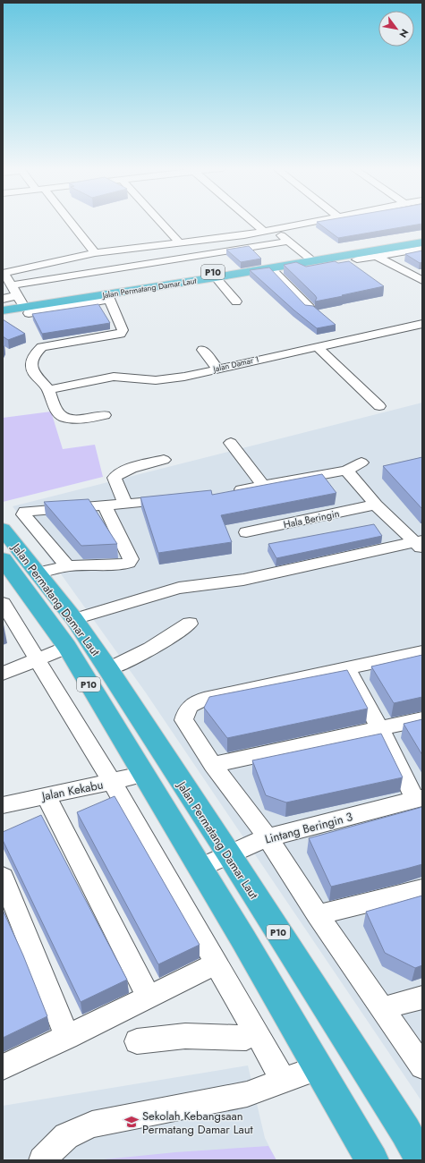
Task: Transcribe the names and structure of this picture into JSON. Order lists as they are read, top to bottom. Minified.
{"streets":{"highway":["P10","Jalan Permatang Damar Laut"],"street":["Jalan Damar 1","Hala Beringin","Jalan Kekabu","Lintang Beringin 3"]},"crossings":[["Jalan Permatang Damar Laut","Jalan Kekabu"],["Jalan Permatang Damar Laut","Lintang Beringin 3"]],"places":{"school or university":["Sekolah Kebangsaan Permatang Damar Laut"]},"north":"bottom right"}
